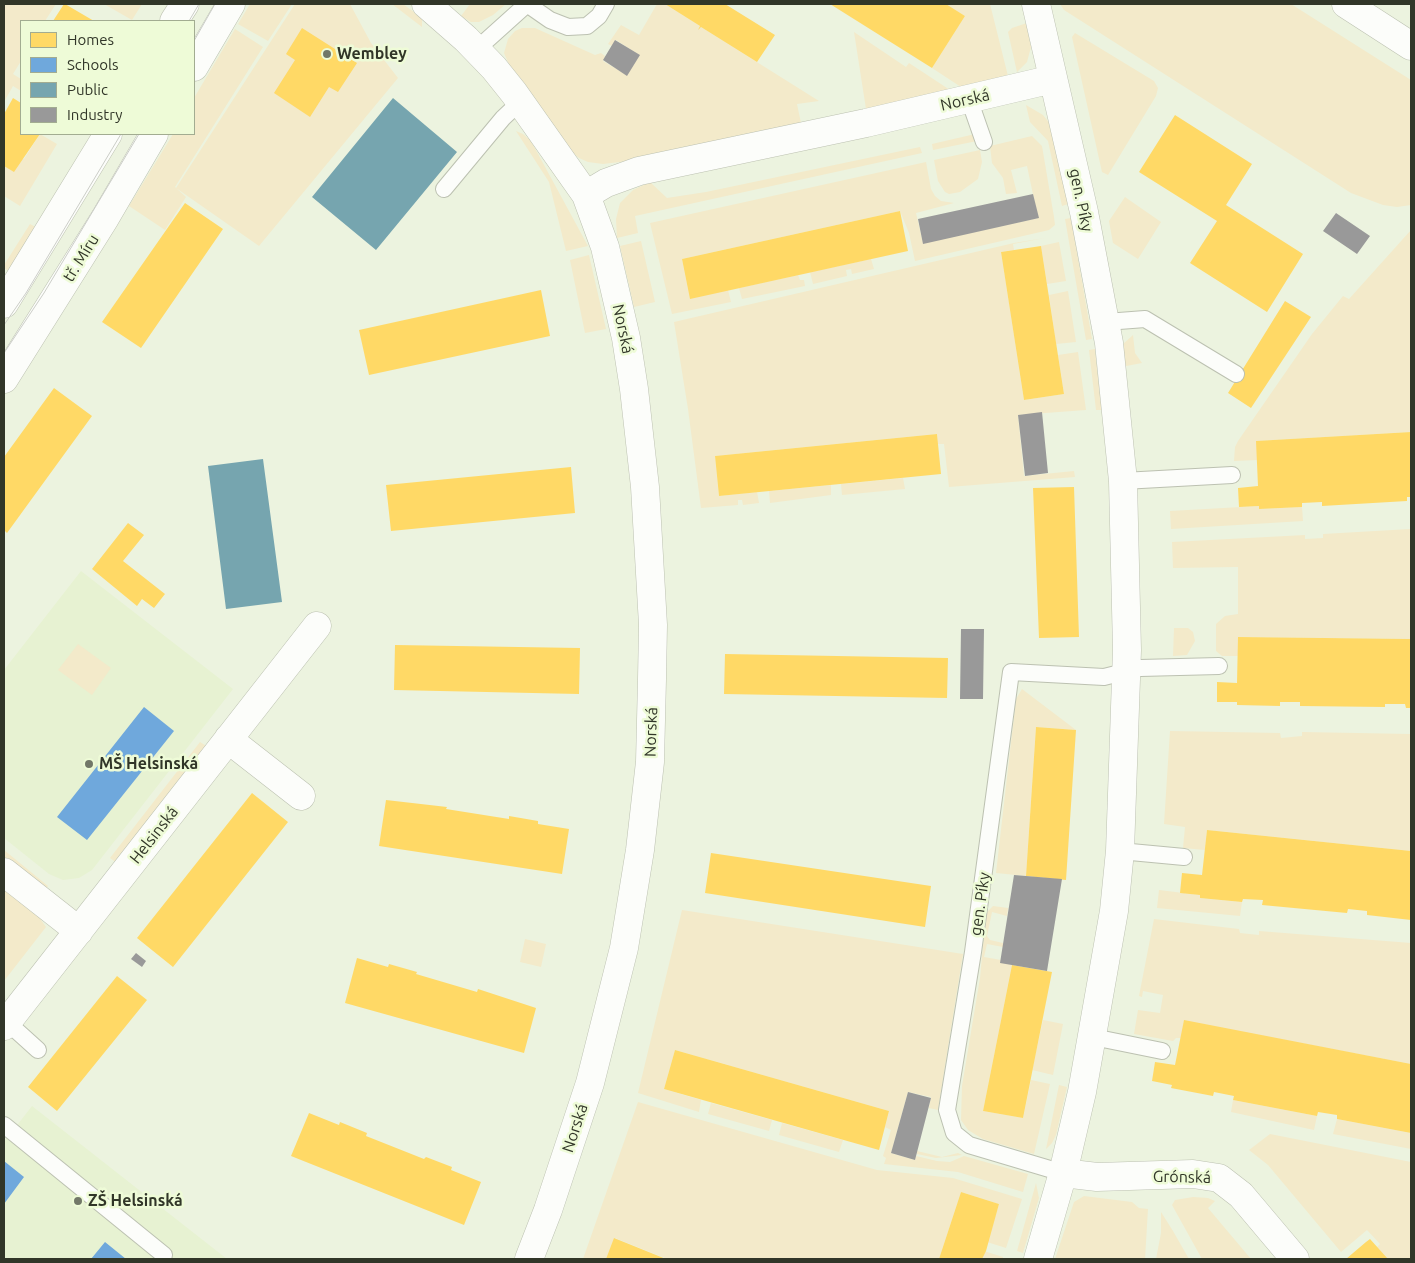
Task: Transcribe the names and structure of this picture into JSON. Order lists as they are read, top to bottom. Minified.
{"streets":{"street":["Norská","gen. Píky","tř. Míru","Helsinská","Grónská"]},"crossings":[["Norská","gen. Píky"],["gen. Píky","Grónská"]],"places":["Wembley","MŠ Helsinská","ZŠ Helsinská"],"legend":["Homes","Schools","Public","Industry"]}
